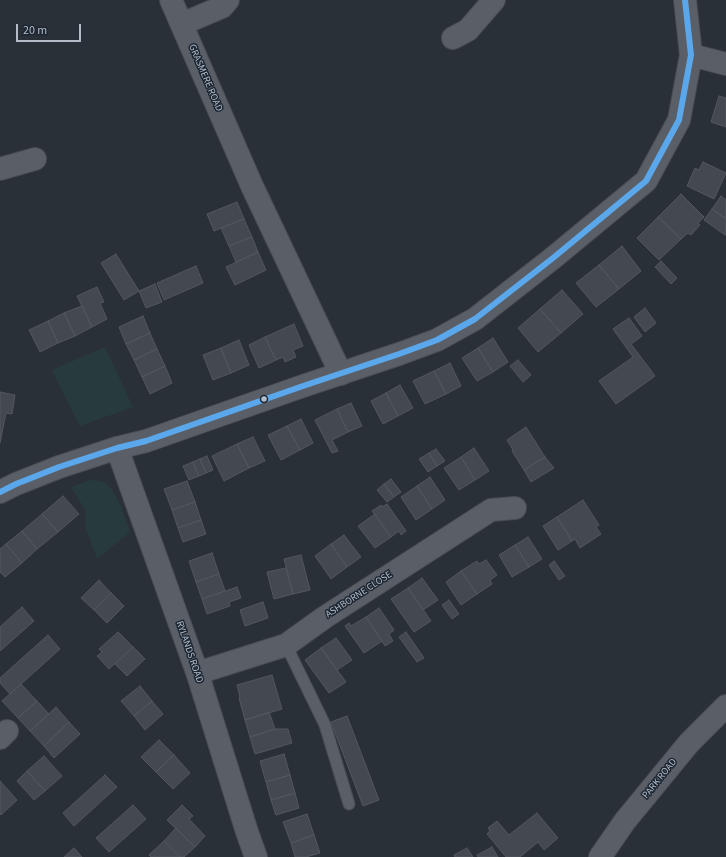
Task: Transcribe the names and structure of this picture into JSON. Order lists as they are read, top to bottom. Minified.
{"streets":{"street":["GRASMERE ROAD","ASHBORNE CLOSE","RYLANDS ROAD","PARK ROAD"]},"crossings":[["ASHBORNE CLOSE","RYLANDS ROAD"]],"scale_bar":"20 m"}
